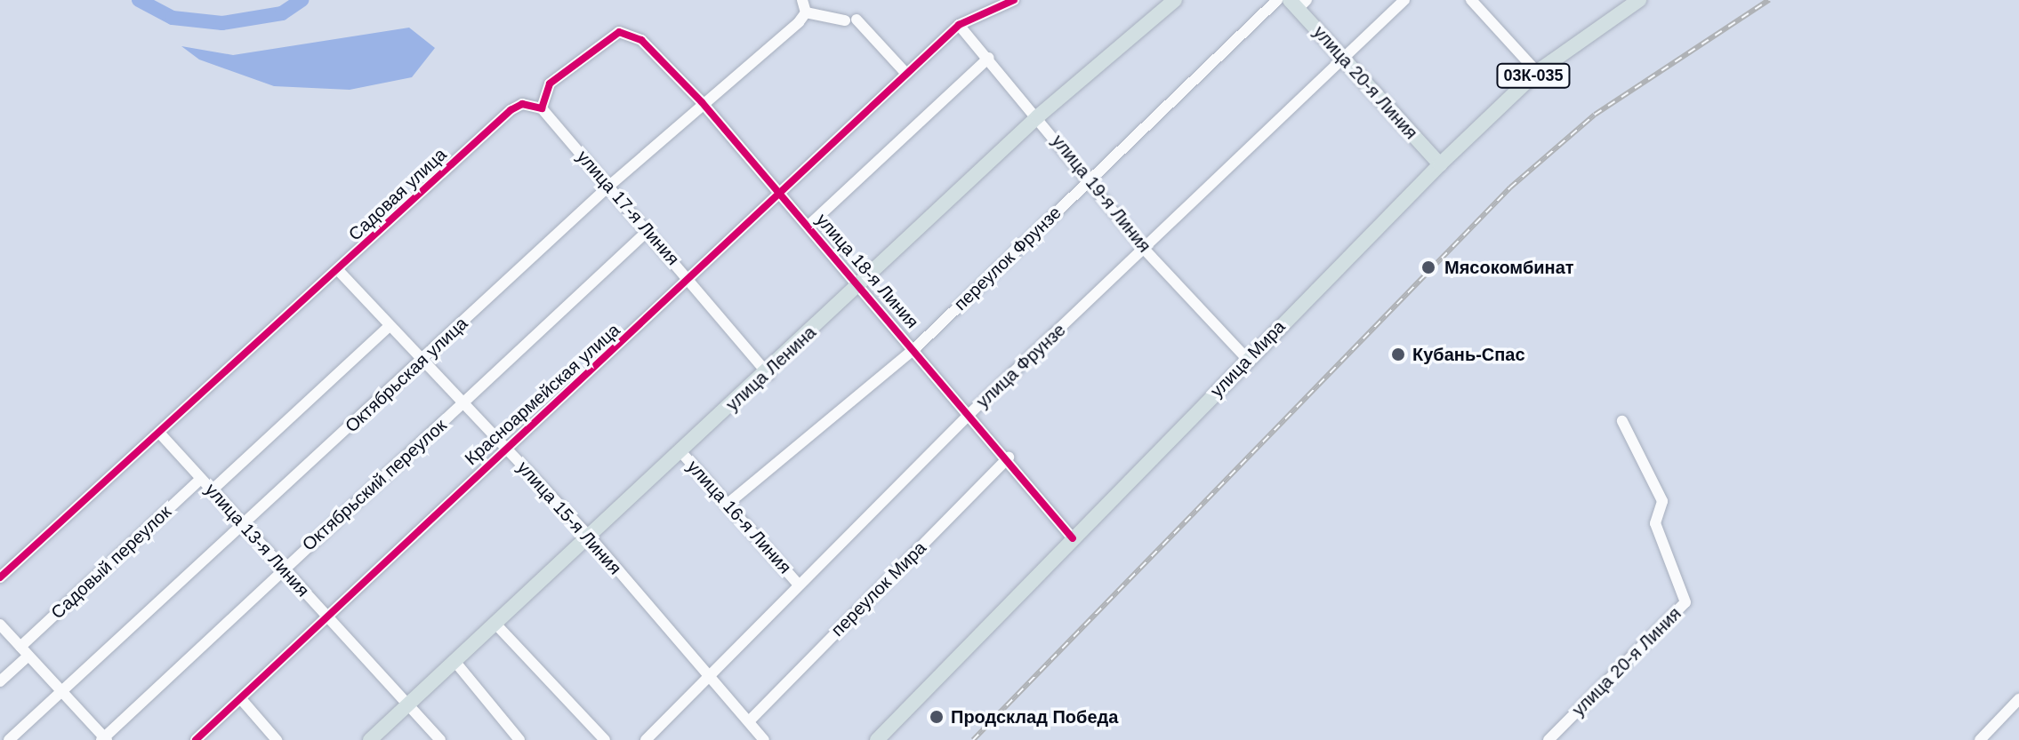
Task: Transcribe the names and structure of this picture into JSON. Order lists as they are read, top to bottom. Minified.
{"streets":{"main road":["03К-035","улица 20-я Линия","улица Мира","улица Ленина"],"street":["улица 19-я Линия","Садовая улица","улица 17-я Линия","переулок Фрунзе","улица 18-я Линия","улица Фрунзе","Октябрьская улица","Красноармейская улица","Октябрьский переулок","улица 16-я Линия","улица 15-я Линия","улица 13-я Линия","Садовый переулок","переулок Мира"]},"crossings":[["улица 20-я Линия","улица Мира"],["улица 20-я Линия","улица Фрунзе"],["улица 19-я Линия","переулок Фрунзе"],["улица 19-я Линия","улица 18-я Линия"],["улица 19-я Линия","улица Мира"],["улица 19-я Линия","улица Фрунзе"],["улица 19-я Линия","улица Ленина"],["улица 19-я Линия","Красноармейская улица"],["Садовая улица","улица 17-я Линия"],["Садовая улица","улица 18-я Линия"],["Садовая улица","улица 15-я Линия"],["Садовая улица","улица 13-я Линия"],["улица 17-я Линия","улица 18-я Линия"],["улица 17-я Линия","улица Ленина"],["улица 17-я Линия","Октябрьская улица"],["улица 17-я Линия","Красноармейская улица"],["улица 17-я Линия","Октябрьский переулок"],["переулок Фрунзе","улица 18-я Линия"],["переулок Фрунзе","улица 16-я Линия"],["улица 18-я Линия","улица Мира"],["улица 18-я Линия","улица Фрунзе"],["улица 18-я Линия","улица Ленина"],["улица 18-я Линия","Октябрьская улица"],["улица 18-я Линия","Красноармейская улица"],["улица 18-я Линия","переулок Мира"],["улица Фрунзе","улица 16-я Линия"],["улица Фрунзе","улица 15-я Линия"],["улица Ленина","улица 16-я Линия"],["улица Ленина","улица 15-я Линия"],["улица Ленина","улица 13-я Линия"],["Октябрьская улица","улица 15-я Линия"],["Октябрьская улица","улица 13-я Линия"],["Красноармейская улица","улица 15-я Линия"],["Красноармейская улица","улица 13-я Линия"],["Октябрьский переулок","улица 15-я Линия"],["Октябрьский переулок","улица 13-я Линия"],["улица 15-я Линия","переулок Мира"],["улица 13-я Линия","Садовый переулок"]],"places":["Мясокомбинат","Кубань-Спас","Продсклад Победа"]}
